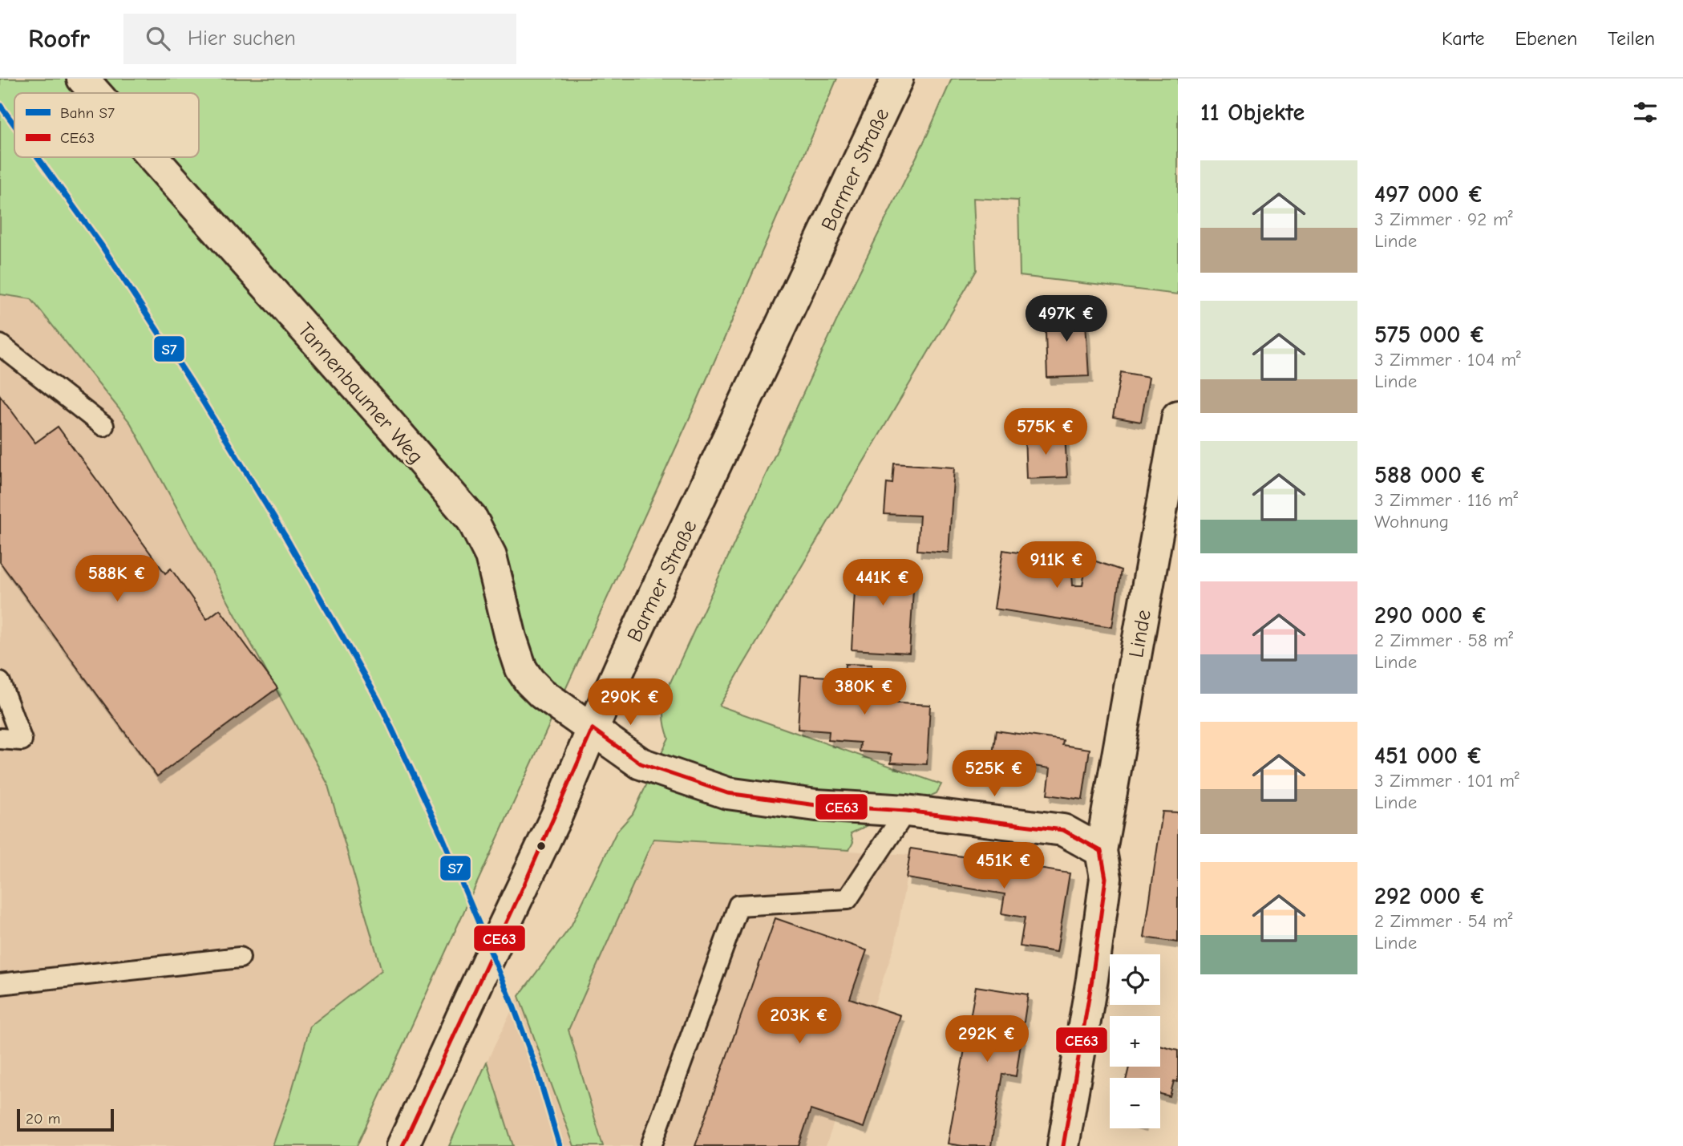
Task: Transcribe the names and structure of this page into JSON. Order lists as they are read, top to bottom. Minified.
{"streets":{"street":["Barmer Straße","Tannenbaumer Weg","Linde"]},"crossings":[["Barmer Straße","Tannenbaumer Weg"]],"lines":["rail line S7","transit line CE63"],"legend":["Bahn S7","CE63"],"scale_bar":"20 m","page":{"header":"Roofr","search":"Hier suchen","nav":["Karte","Ebenen","Teilen"],"heading":"11 Objekte","list":[{"name":"497 000 €","note":"3 Zimmer · 92 m² · Linde"},{"name":"575 000 €","note":"3 Zimmer · 104 m² · Linde"},{"name":"588 000 €","note":"3 Zimmer · 116 m² · Wohnung"},{"name":"290 000 €","note":"2 Zimmer · 58 m² · Linde"},{"name":"451 000 €","note":"3 Zimmer · 101 m² · Linde"},{"name":"292 000 €","note":"2 Zimmer · 54 m² · Linde"}],"price":["497K €","575K €","911K €","588K €","441K €","380K €","290K €","525K €","451K €","203K €","292K €"],"map_buttons":["+","−"],"scale":"20 m"}}
